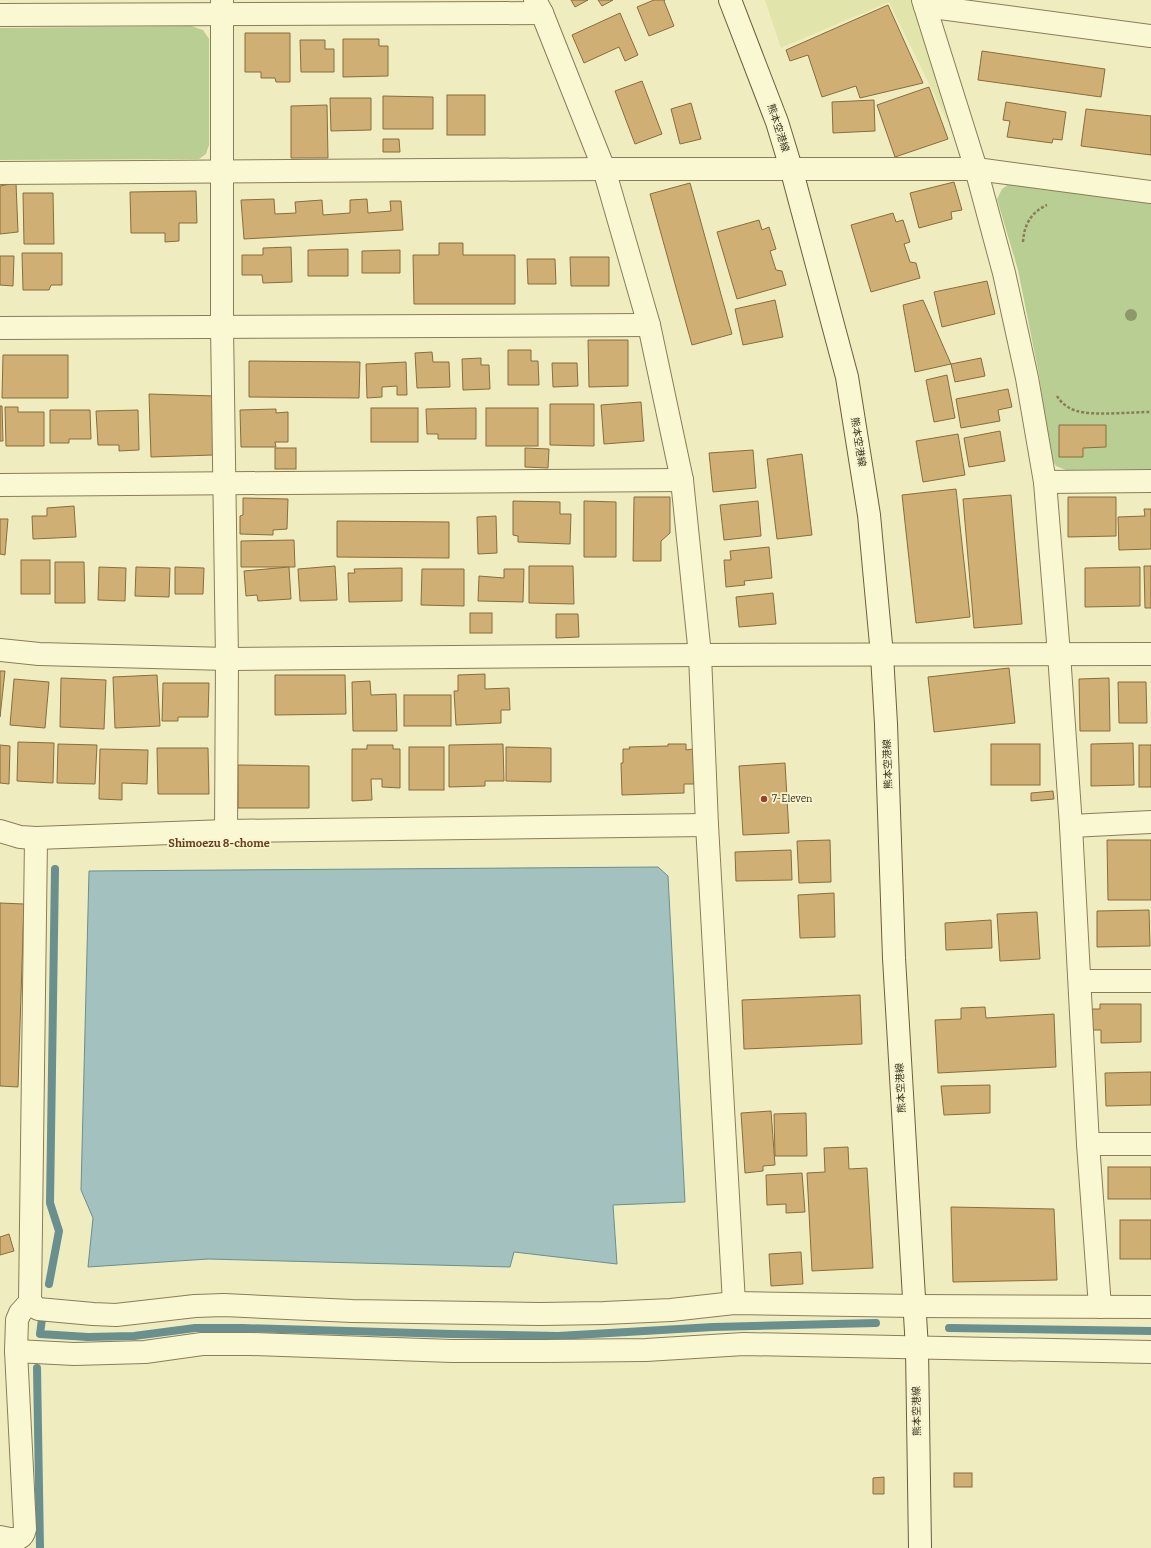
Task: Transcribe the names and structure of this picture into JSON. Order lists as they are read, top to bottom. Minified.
{"streets":{"street":["熊本空港線"]},"districts":["Shimoezu 8-chome"],"places":["7-Eleven"]}
